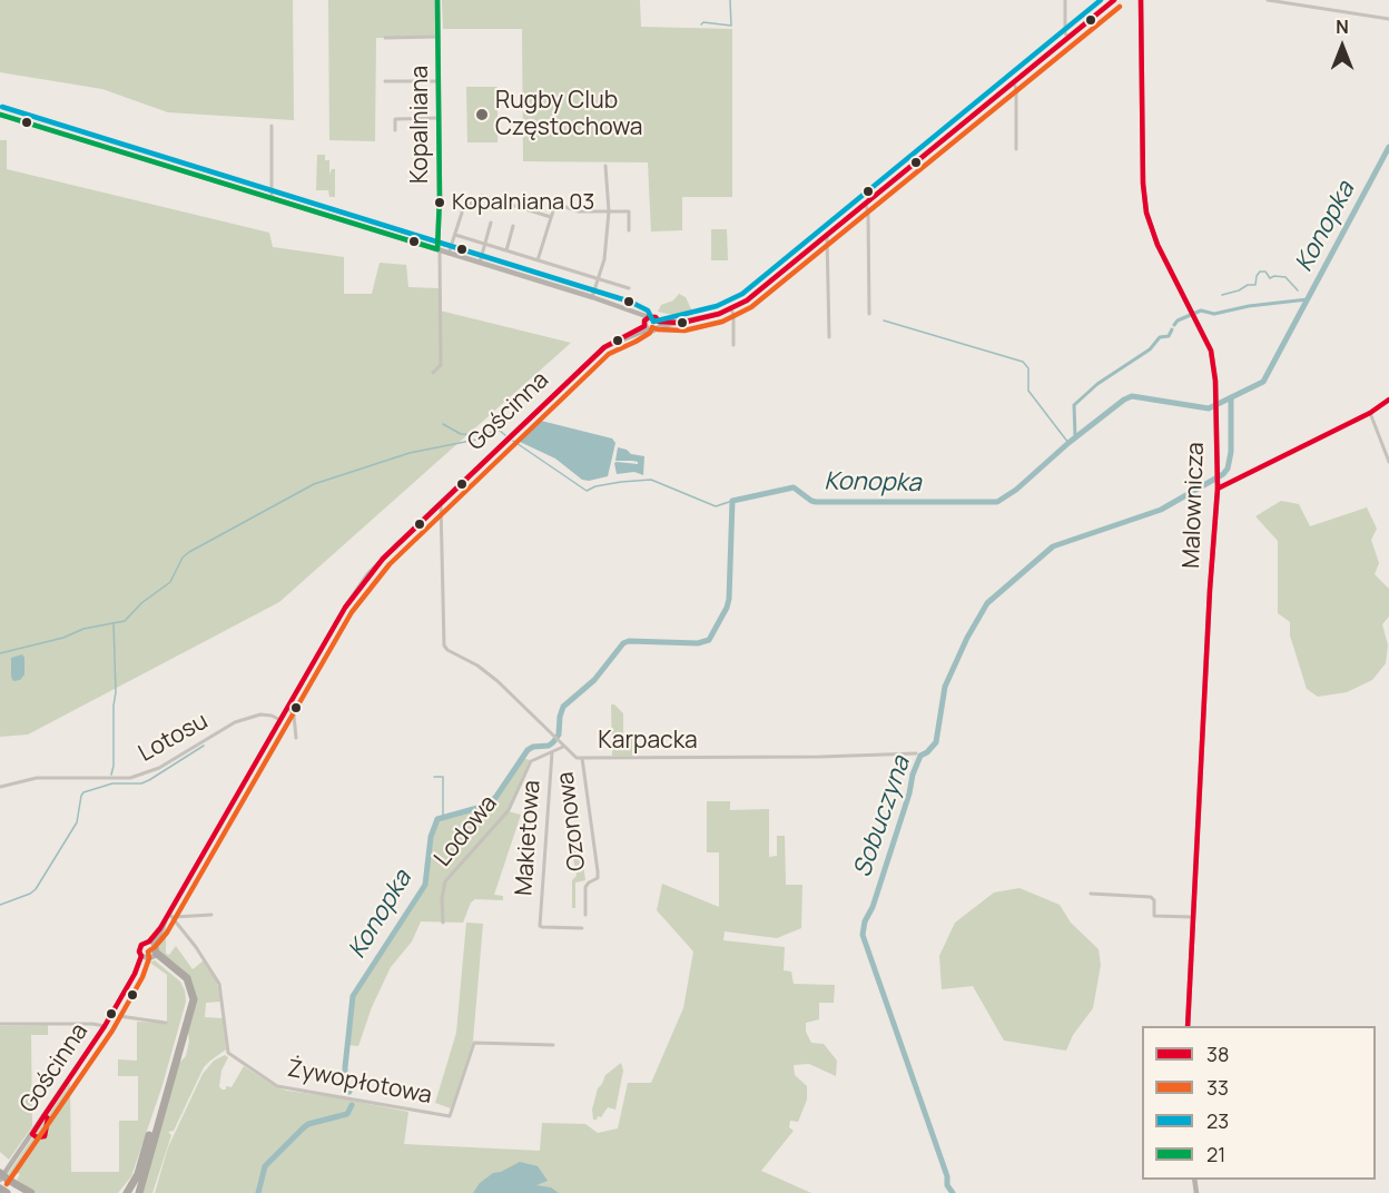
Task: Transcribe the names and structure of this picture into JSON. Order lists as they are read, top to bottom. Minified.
{"streets":{"street":["Kopalniana","Gościnna","Malownicza","Lotosu","Karpacka","Ozonowa","Lodowa","Makietowa","Żywopłotowa"]},"crossings":[["Gościnna","Lotosu"],["Gościnna","Karpacka"],["Gościnna","Żywopłotowa"],["Karpacka","Ozonowa"],["Karpacka","Lodowa"],["Lodowa","Makietowa"]],"water":["Konopka","Sobuczyna"],"places":["Rugby Club Częstochowa","Kopalniana 03"],"lines":["transit line 38","transit line 23","transit line 21","transit line 33"],"legend":["38","33","23","21"],"north":"top"}
